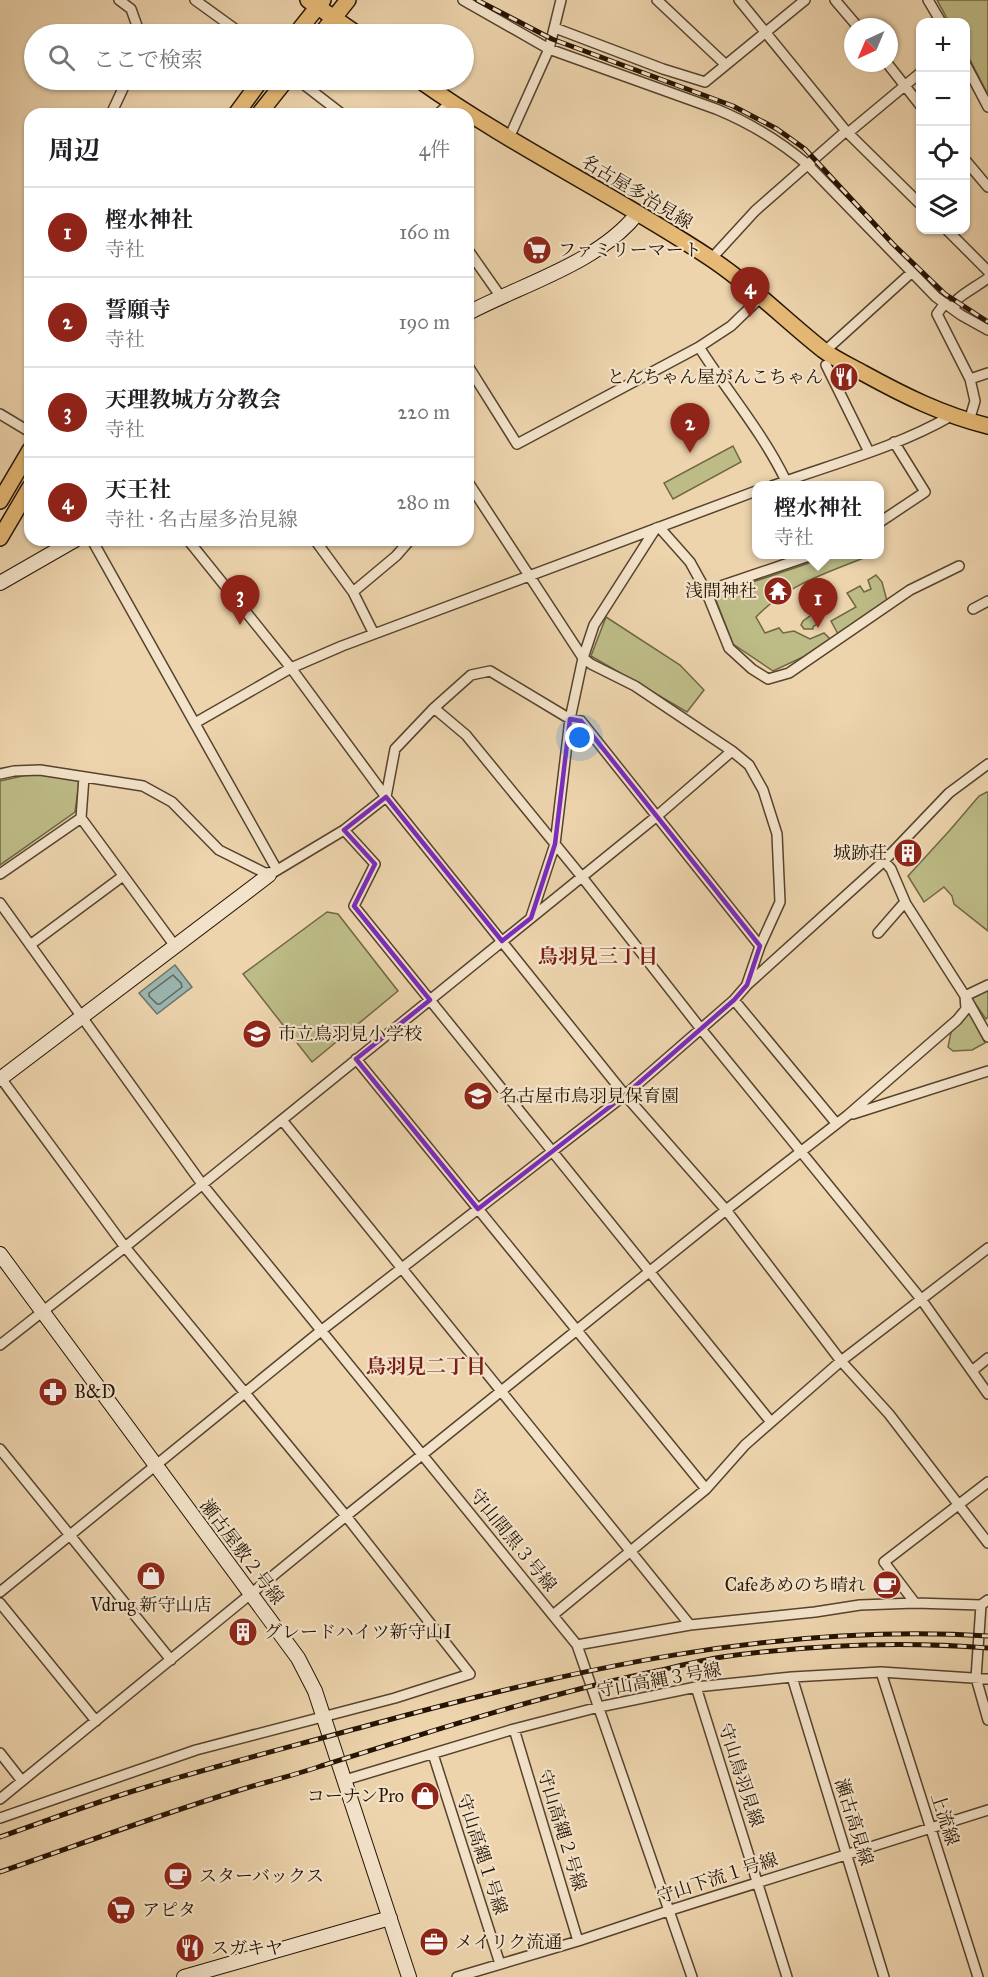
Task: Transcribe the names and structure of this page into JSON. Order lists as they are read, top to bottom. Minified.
{"streets":{"main road":["名古屋多治見線"],"street":["守山間黒３号線","瀬古屋敷２号線","守山高縄３号線","守山鳥羽見線","上流線","瀬古高見線","守山高縄２号線","守山高縄１号線","守山下流１号線"]},"crossings":[["守山間黒３号線","守山高縄３号線"],["守山間黒３号線","守山下流１号線"],["瀬古屋敷２号線","守山高縄３号線"],["守山高縄３号線","守山鳥羽見線"],["守山高縄３号線","上流線"],["守山高縄３号線","瀬古高見線"],["守山高縄３号線","守山高縄２号線"],["守山高縄３号線","守山高縄１号線"],["守山鳥羽見線","守山下流１号線"],["上流線","守山下流１号線"],["瀬古高見線","守山下流１号線"],["守山高縄２号線","守山下流１号線"],["守山高縄１号線","守山下流１号線"]],"districts":["鳥羽見三丁目","鳥羽見二丁目"],"places":{"supermarket":["ファミリーマート","アピタ"],"restaurant":["とんちゃん屋がんこちゃん","スガキヤ"],"temple":["浅間神社"],"building":["城跡荘","グレードハイツ新守山I"],"school or university":["市立鳥羽見小学校","名古屋市鳥羽見保育園"],"pharmacy":["B&D"],"shop":["Vdrug 新守山店","コーナンPro"],"cafe":["Cafeあめのち晴れ","スターバックス"],"office":["メイリク流通"]},"north":"bottom left","page":{"map_buttons":["+","−"],"search":"ここで検索","heading":["周辺","4件"],"list":[{"mark":"1","name":"樫水神社","note":"寺社","value":"160 m"},{"mark":"2","name":"誓願寺","note":"寺社","value":"190 m"},{"mark":"3","name":"天理教城方分教会","note":"寺社","value":"220 m"},{"mark":"4","name":"天王社","note":"寺社 · 名古屋多治見線","value":"280 m"}],"pins":["4","2","3","1"],"popup":["樫水神社","寺社"]}}
